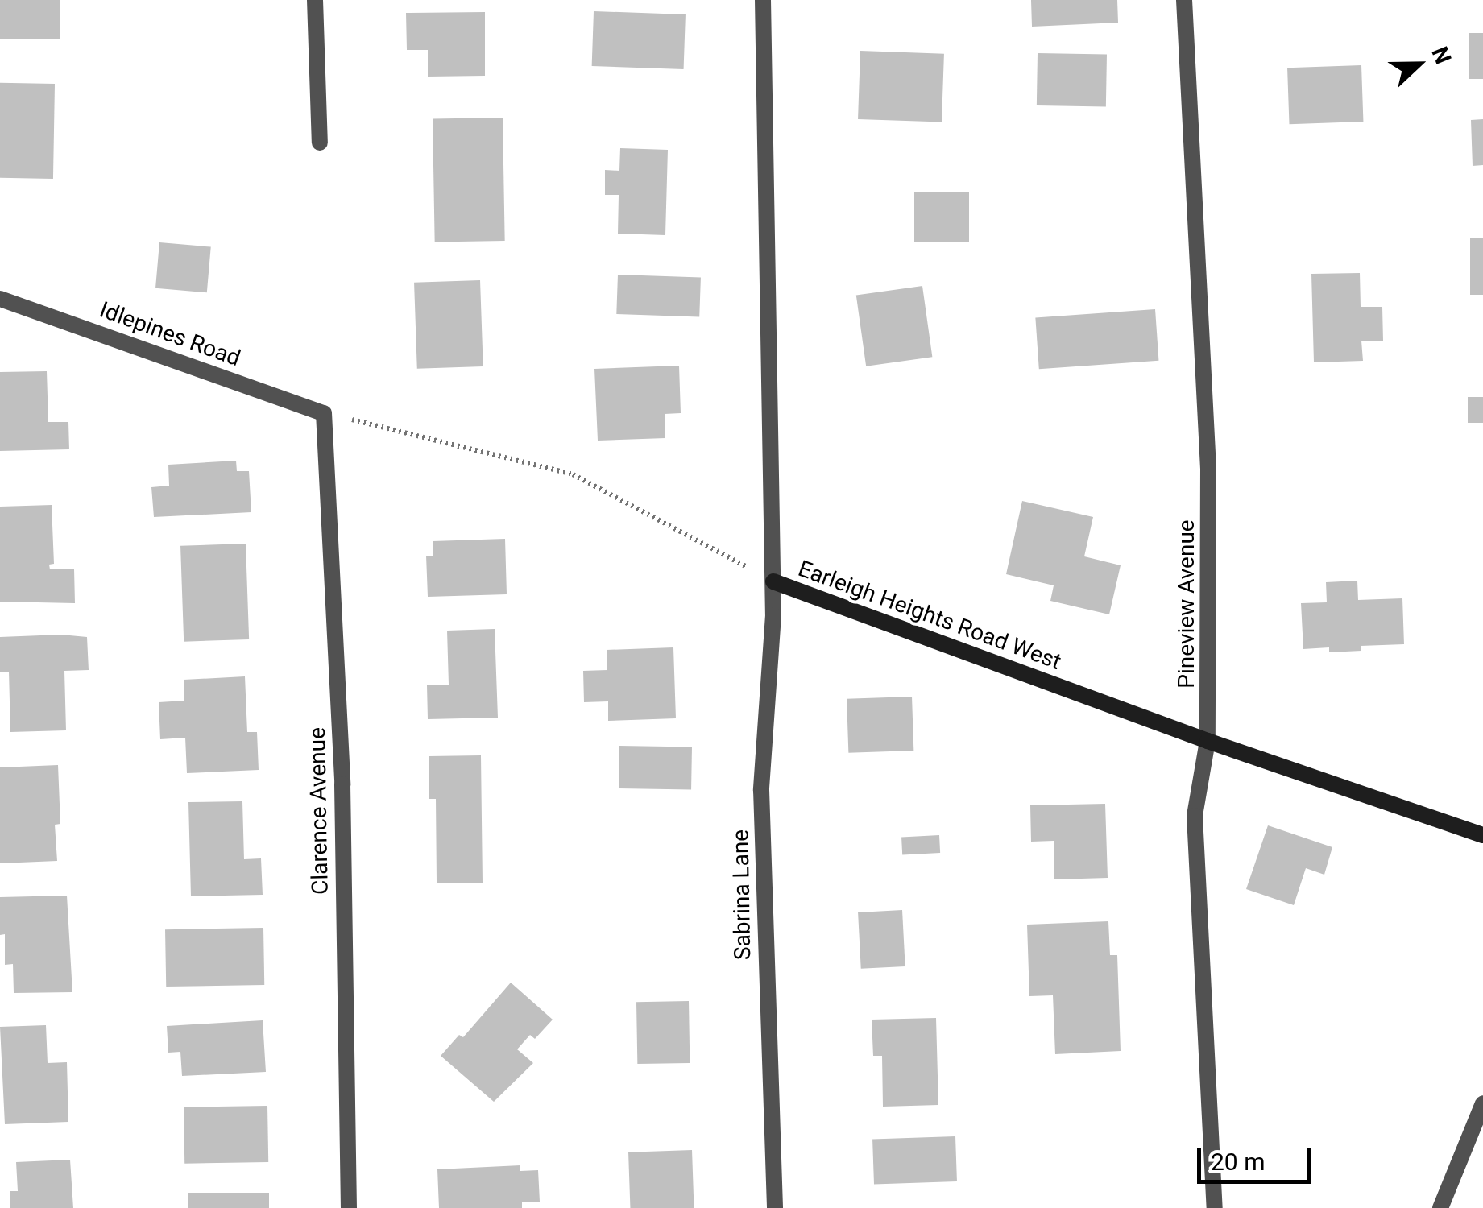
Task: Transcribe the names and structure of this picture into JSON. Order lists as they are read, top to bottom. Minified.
{"streets":{"street":["Idlepines Road","Pineview Avenue","Earleigh Heights Road West","Clarence Avenue","Sabrina Lane"]},"crossings":[["Idlepines Road","Clarence Avenue"],["Pineview Avenue","Earleigh Heights Road West"],["Earleigh Heights Road West","Sabrina Lane"]],"scale_bar":"20 m","north":"right"}
